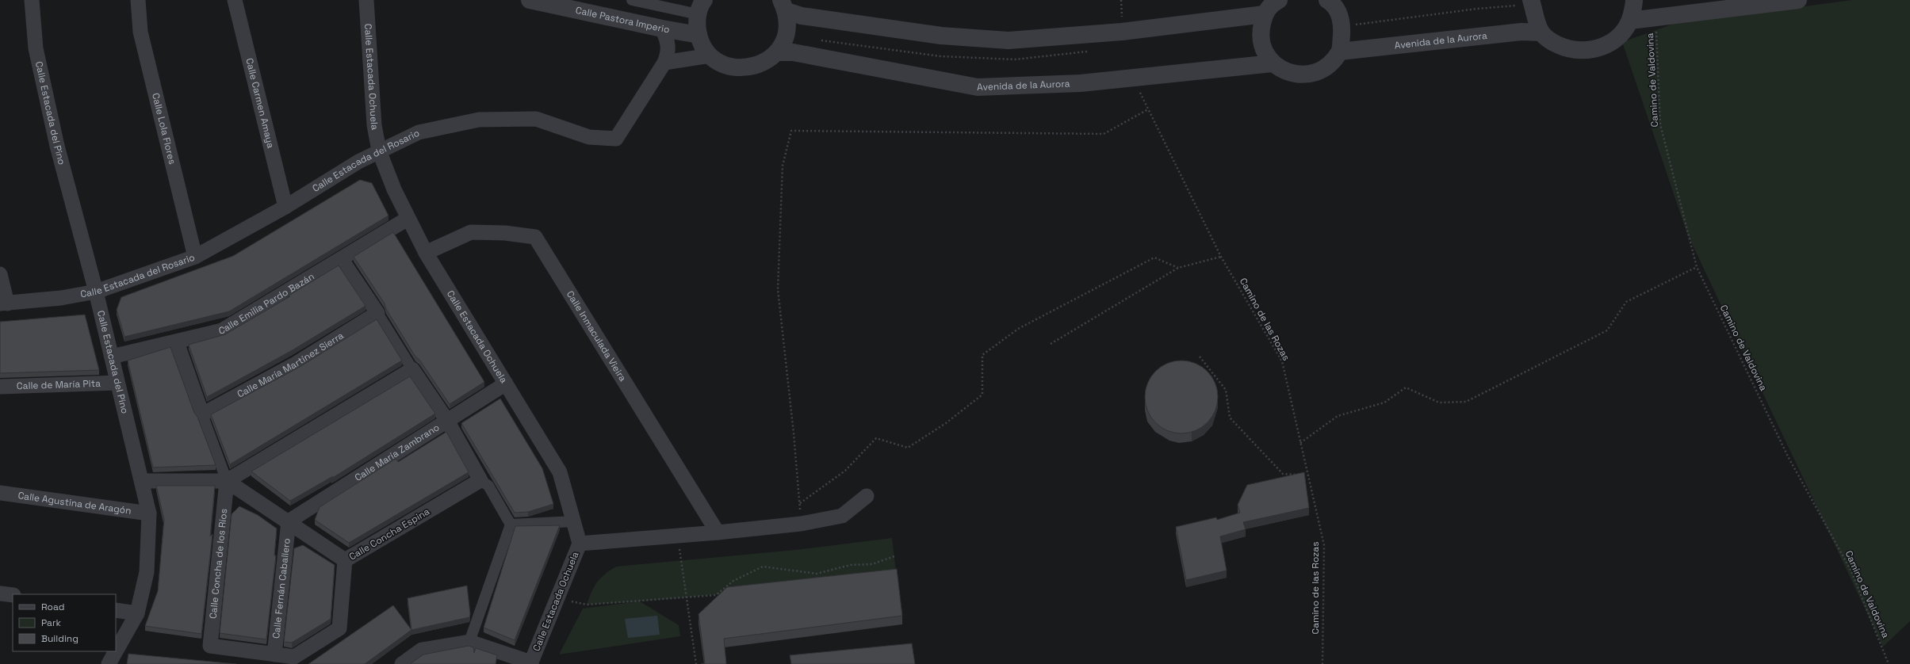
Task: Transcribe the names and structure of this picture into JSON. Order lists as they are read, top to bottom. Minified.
{"streets":{"street":["Calle Pastora Imperio","Avenida de la Aurora","Calle Estacada Ochuela","Calle Carmen Amaya","Calle Estacada del Pino","Calle Lola Flores","Calle Estacada del Rosario","Calle Emilia Pardo Bazán","Calle Inmaculada Vieira","Calle María Martínez Sierra","Calle de María Pita","Calle María Zambrano","Calle Agustina de Aragón","Calle Concha Espina","Calle Concha de los Ríos","Calle Fernán Caballero"],"path":["Camino de Valdovina","Camino de las Rozas"]},"crossings":[["Avenida de la Aurora","Camino de las Rozas"],["Calle Estacada Ochuela","Calle Estacada del Rosario"],["Calle Estacada Ochuela","Calle Emilia Pardo Bazán"],["Calle Estacada Ochuela","Calle Inmaculada Vieira"],["Calle Estacada Ochuela","Calle María Zambrano"],["Calle Carmen Amaya","Calle Estacada del Rosario"],["Calle Estacada del Pino","Calle Estacada del Rosario"],["Calle Estacada del Pino","Calle Emilia Pardo Bazán"],["Calle Estacada del Pino","Calle de María Pita"],["Calle Estacada del Pino","Calle Agustina de Aragón"],["Calle Lola Flores","Calle Estacada del Rosario"],["Calle María Zambrano","Calle Fernán Caballero"],["Calle Concha Espina","Calle Concha de los Ríos"],["Calle Concha Espina","Calle Fernán Caballero"]],"legend":["Road","Park","Building"]}
